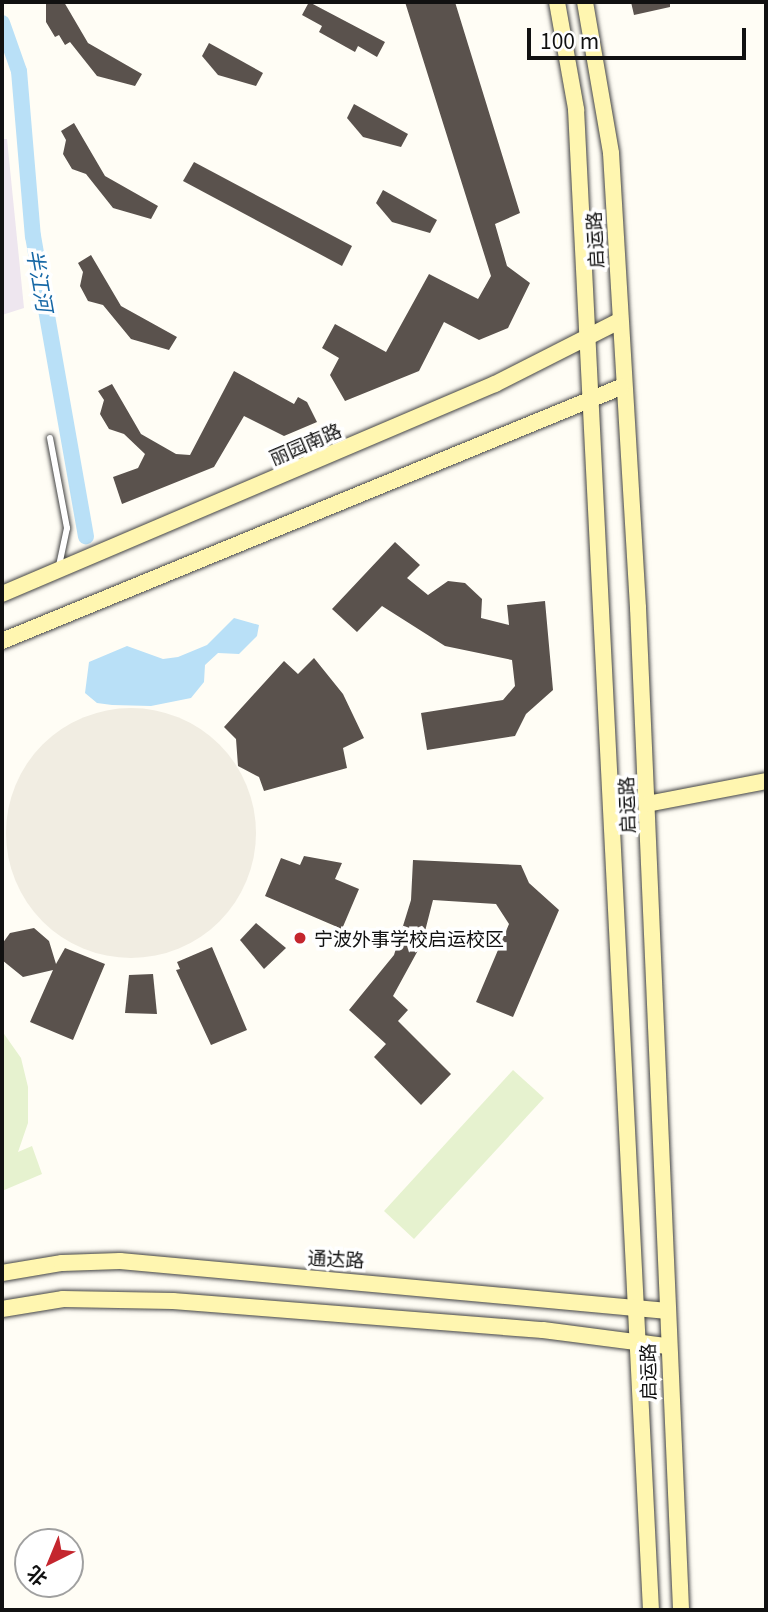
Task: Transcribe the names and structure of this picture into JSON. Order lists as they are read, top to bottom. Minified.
{"streets":{"main road":["启运路","丽园南路","通达路"]},"crossings":[["启运路","丽园南路"],["启运路","通达路"]],"water":["半江河"],"places":["宁波外事学校启运校区"],"scale_bar":"100 m","north":"bottom left"}
